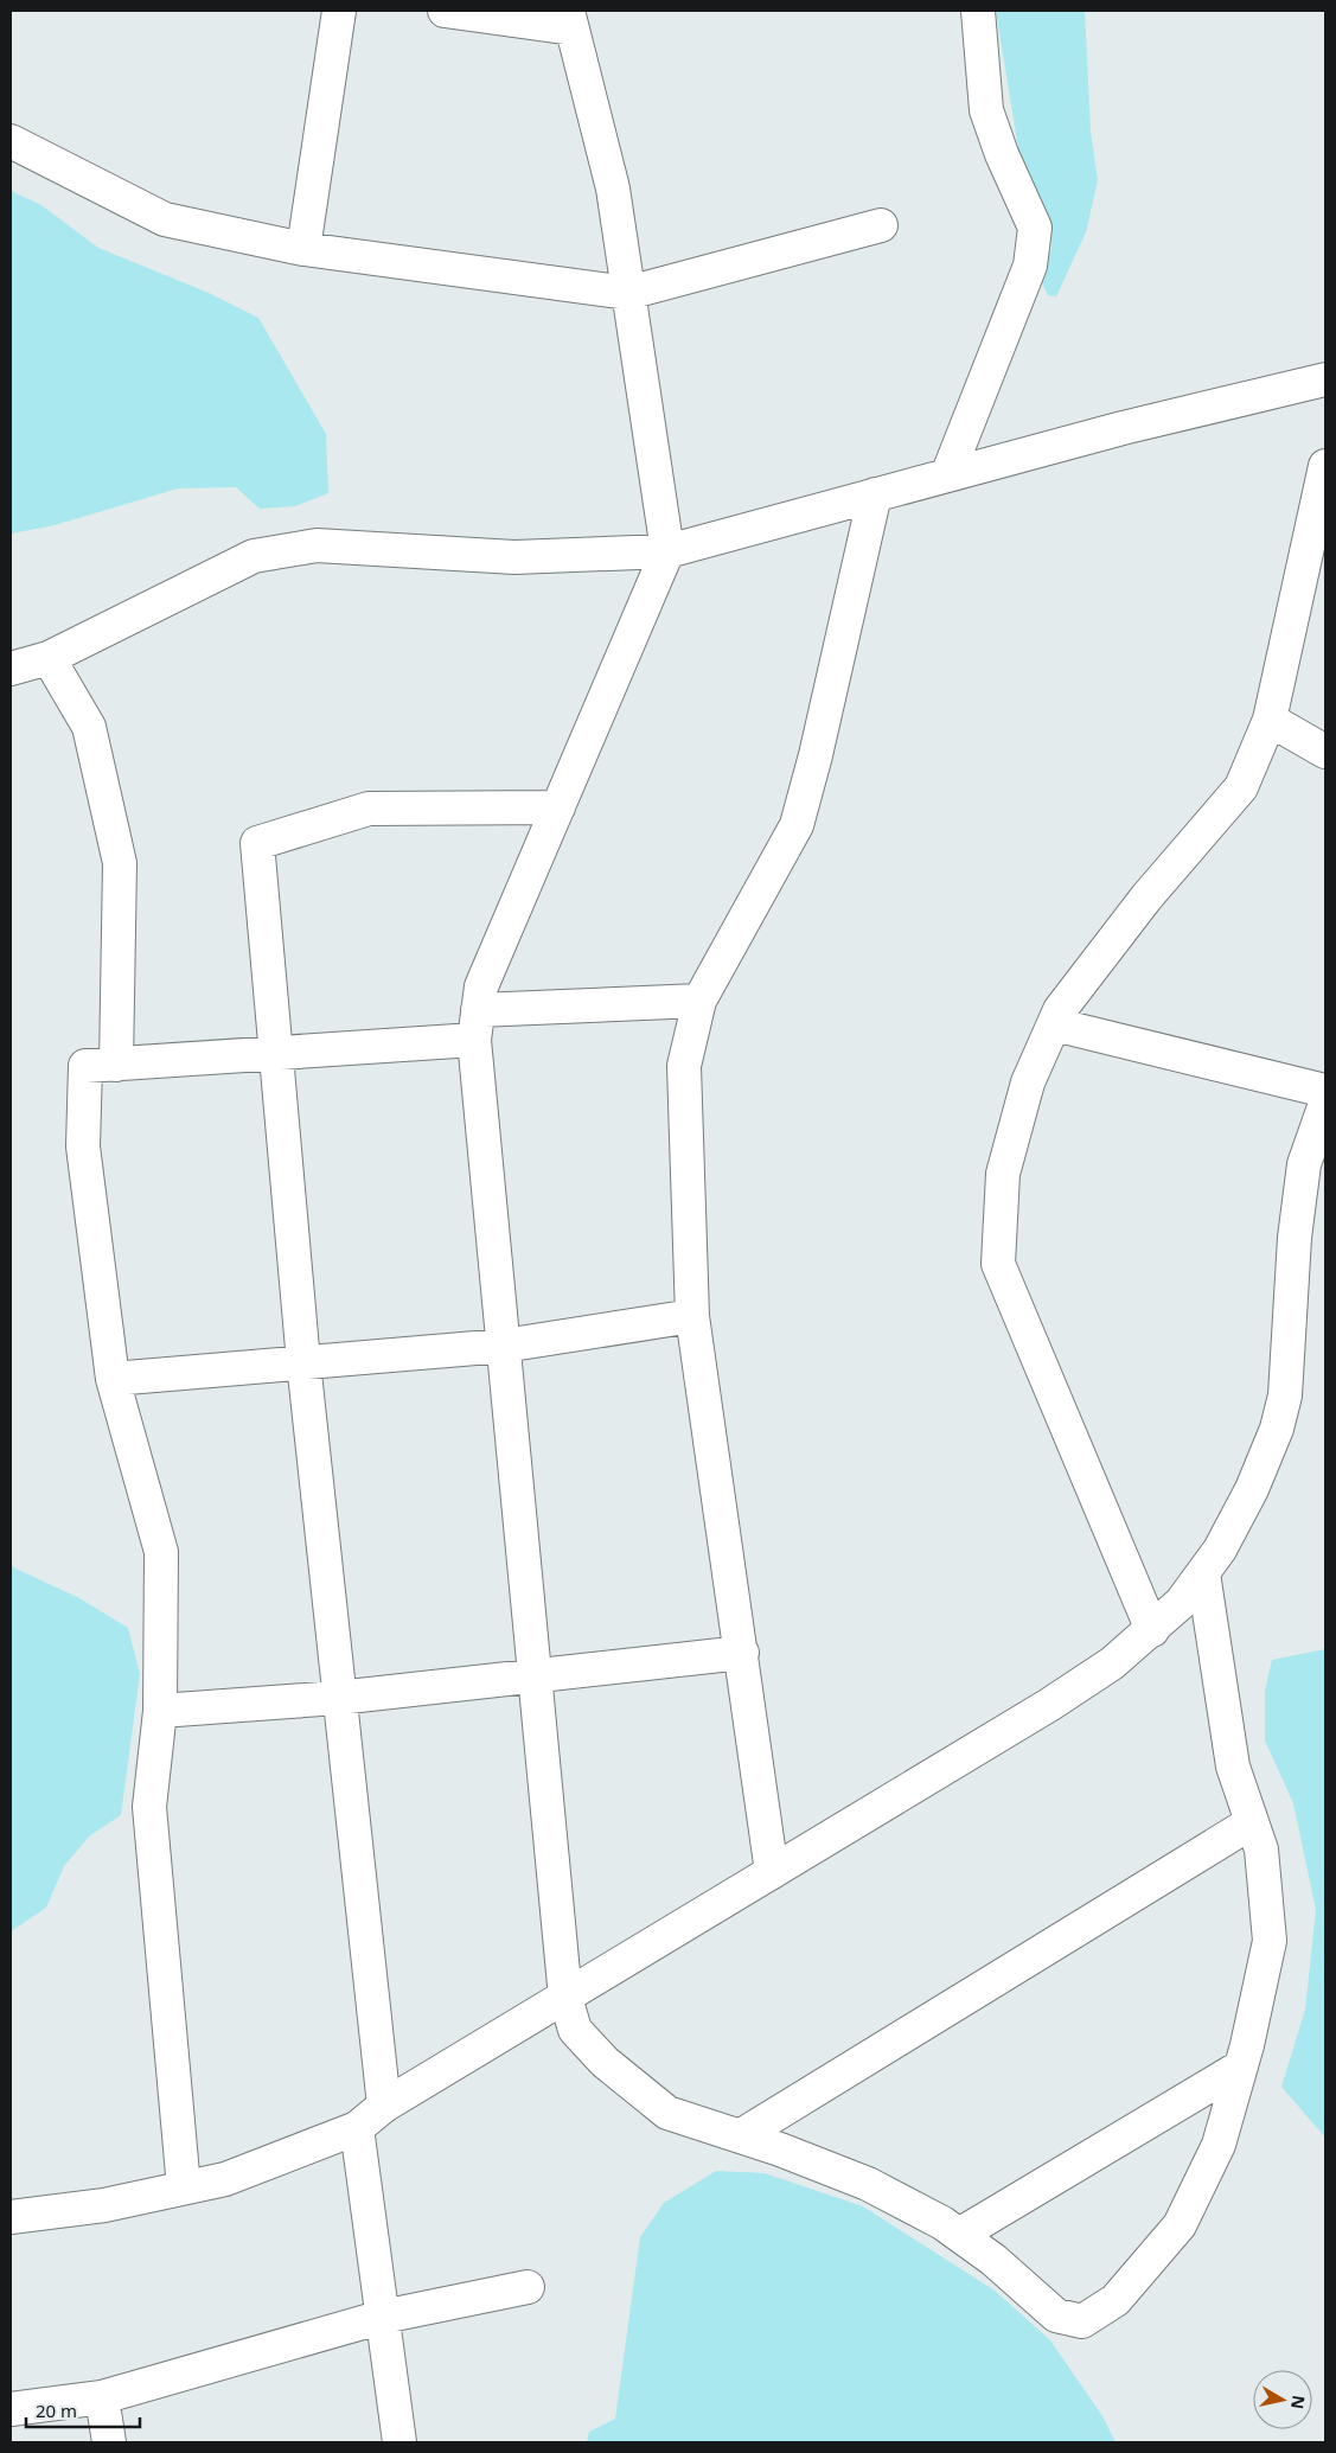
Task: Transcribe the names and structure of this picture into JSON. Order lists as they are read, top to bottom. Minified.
{"scale_bar":"20 m","north":"right"}
